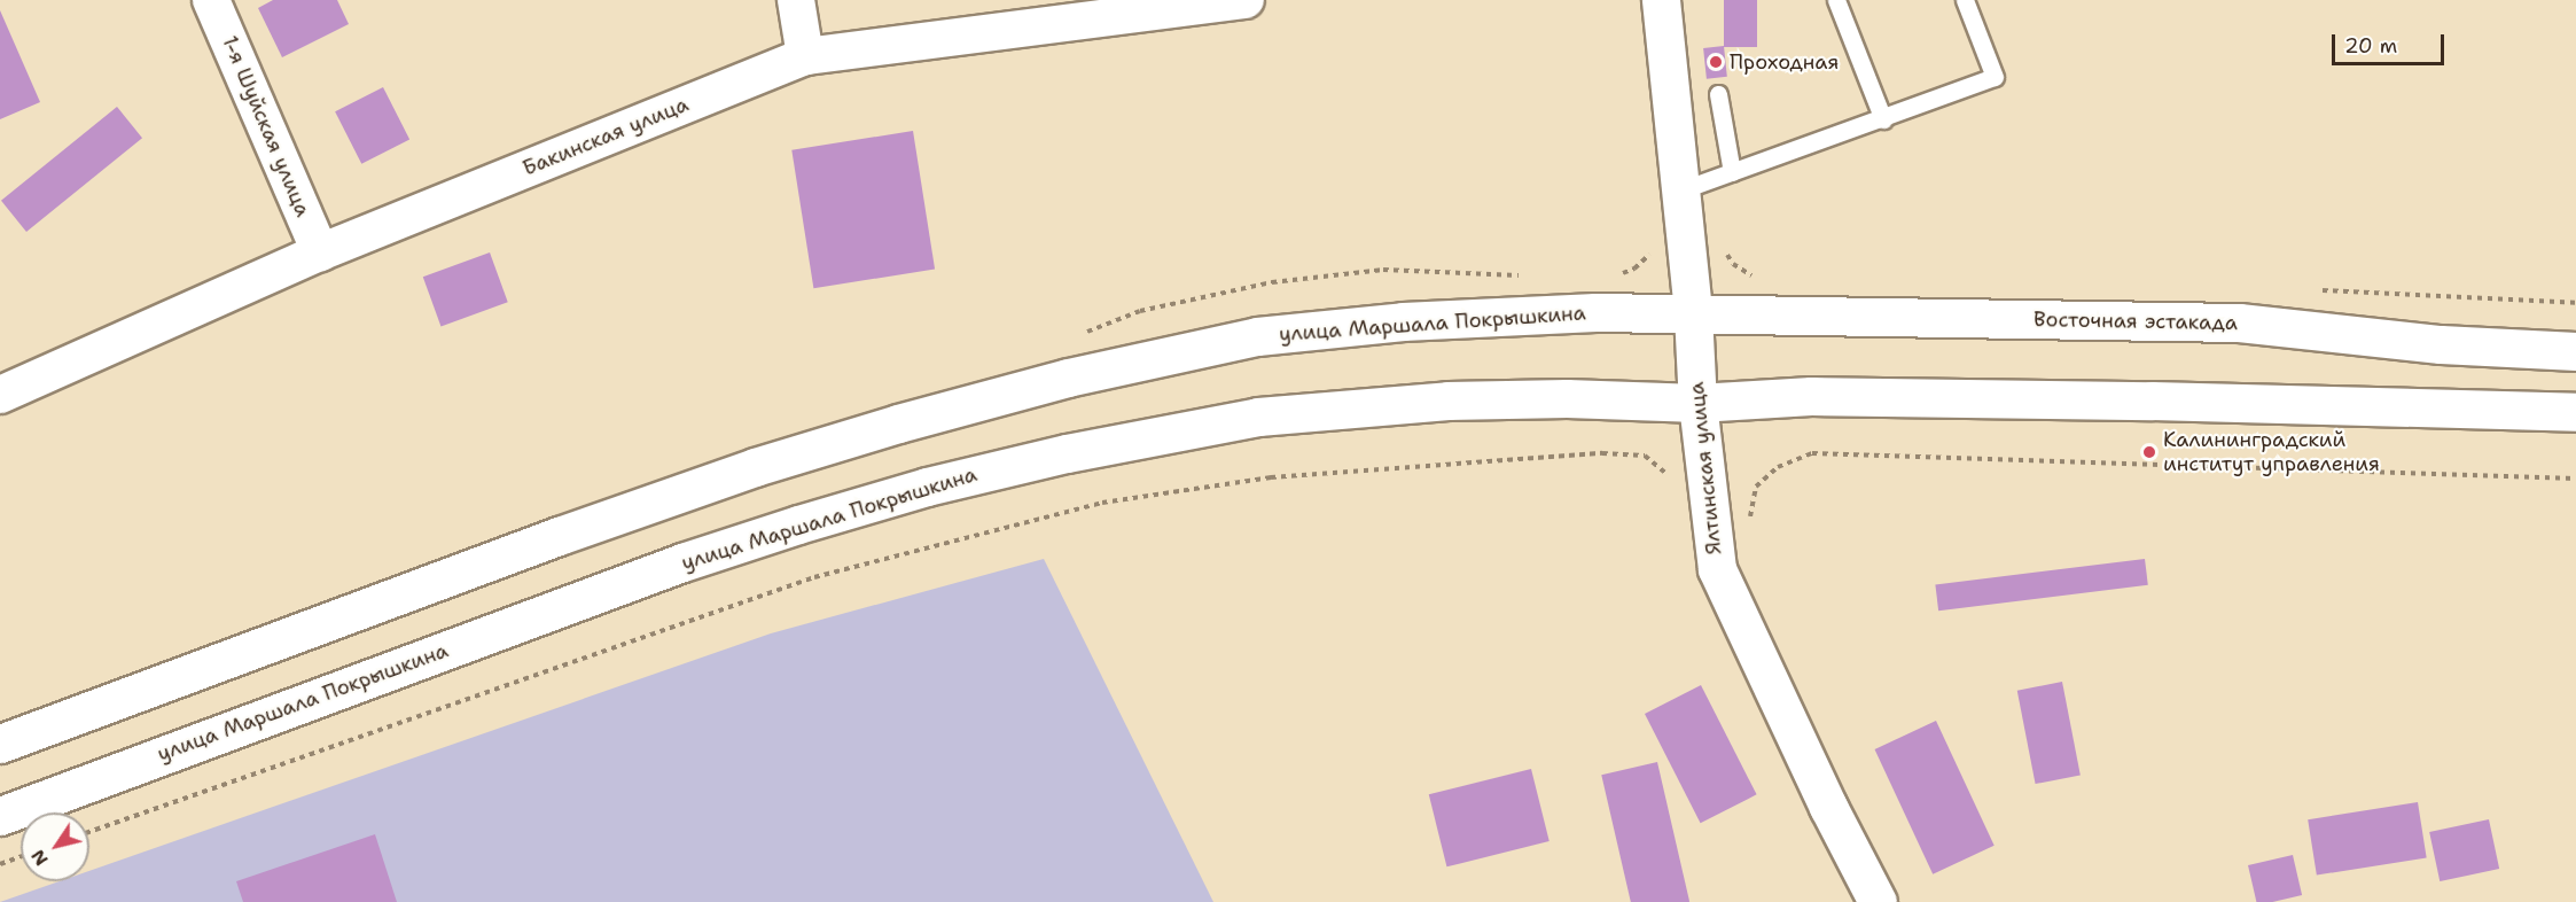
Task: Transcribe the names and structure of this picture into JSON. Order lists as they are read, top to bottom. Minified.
{"streets":{"main road":["Восточная эстакада","улица Маршала Покрышкина","Ялтинская улица"],"street":["1-я Шуйская улица","Бакинская улица"]},"crossings":[["1-я Шуйская улица","Бакинская улица"],["Восточная эстакада","улица Маршала Покрышкина"],["Восточная эстакада","Ялтинская улица"],["улица Маршала Покрышкина","Ялтинская улица"]],"places":["Проходная","Калининградский институт управления"],"scale_bar":"20 m","north":"bottom left"}
